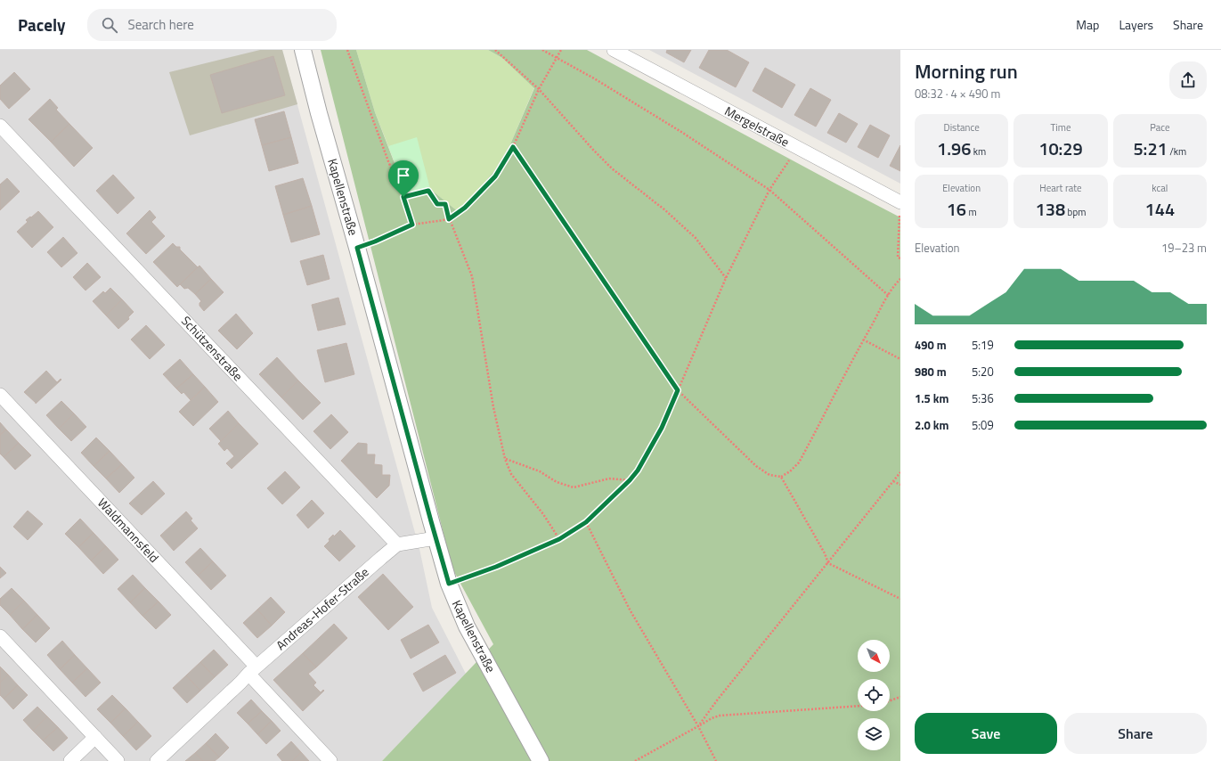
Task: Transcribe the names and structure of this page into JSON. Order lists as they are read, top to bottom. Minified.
{"streets":{"street":["Mergelstraße","Kapellenstraße","Schützenstraße","Waldmannsfeld","Andreas-Hofer-Straße"]},"crossings":[["Schützenstraße","Andreas-Hofer-Straße"],["Waldmannsfeld","Andreas-Hofer-Straße"]],"north":"bottom right","page":{"header":"Pacely","search":"Search here","nav":["Map","Layers","Share"],"heading":["Morning run","08:32 · 4 × 490 m"],"stats":[["Distance","1.96 km"],["Time","10:29"],["Pace","5:21 /km"],["Elevation","16 m"],["Heart rate","138 bpm"],["kcal","144"]],"chart":["Elevation","19–23 m"],"list":[{"name":"490 m","note":"5:19"},{"name":"980 m","note":"5:20"},{"name":"1.5 km","note":"5:36"},{"name":"2.0 km","note":"5:09"}],"buttons":["Save","Share"]}}
